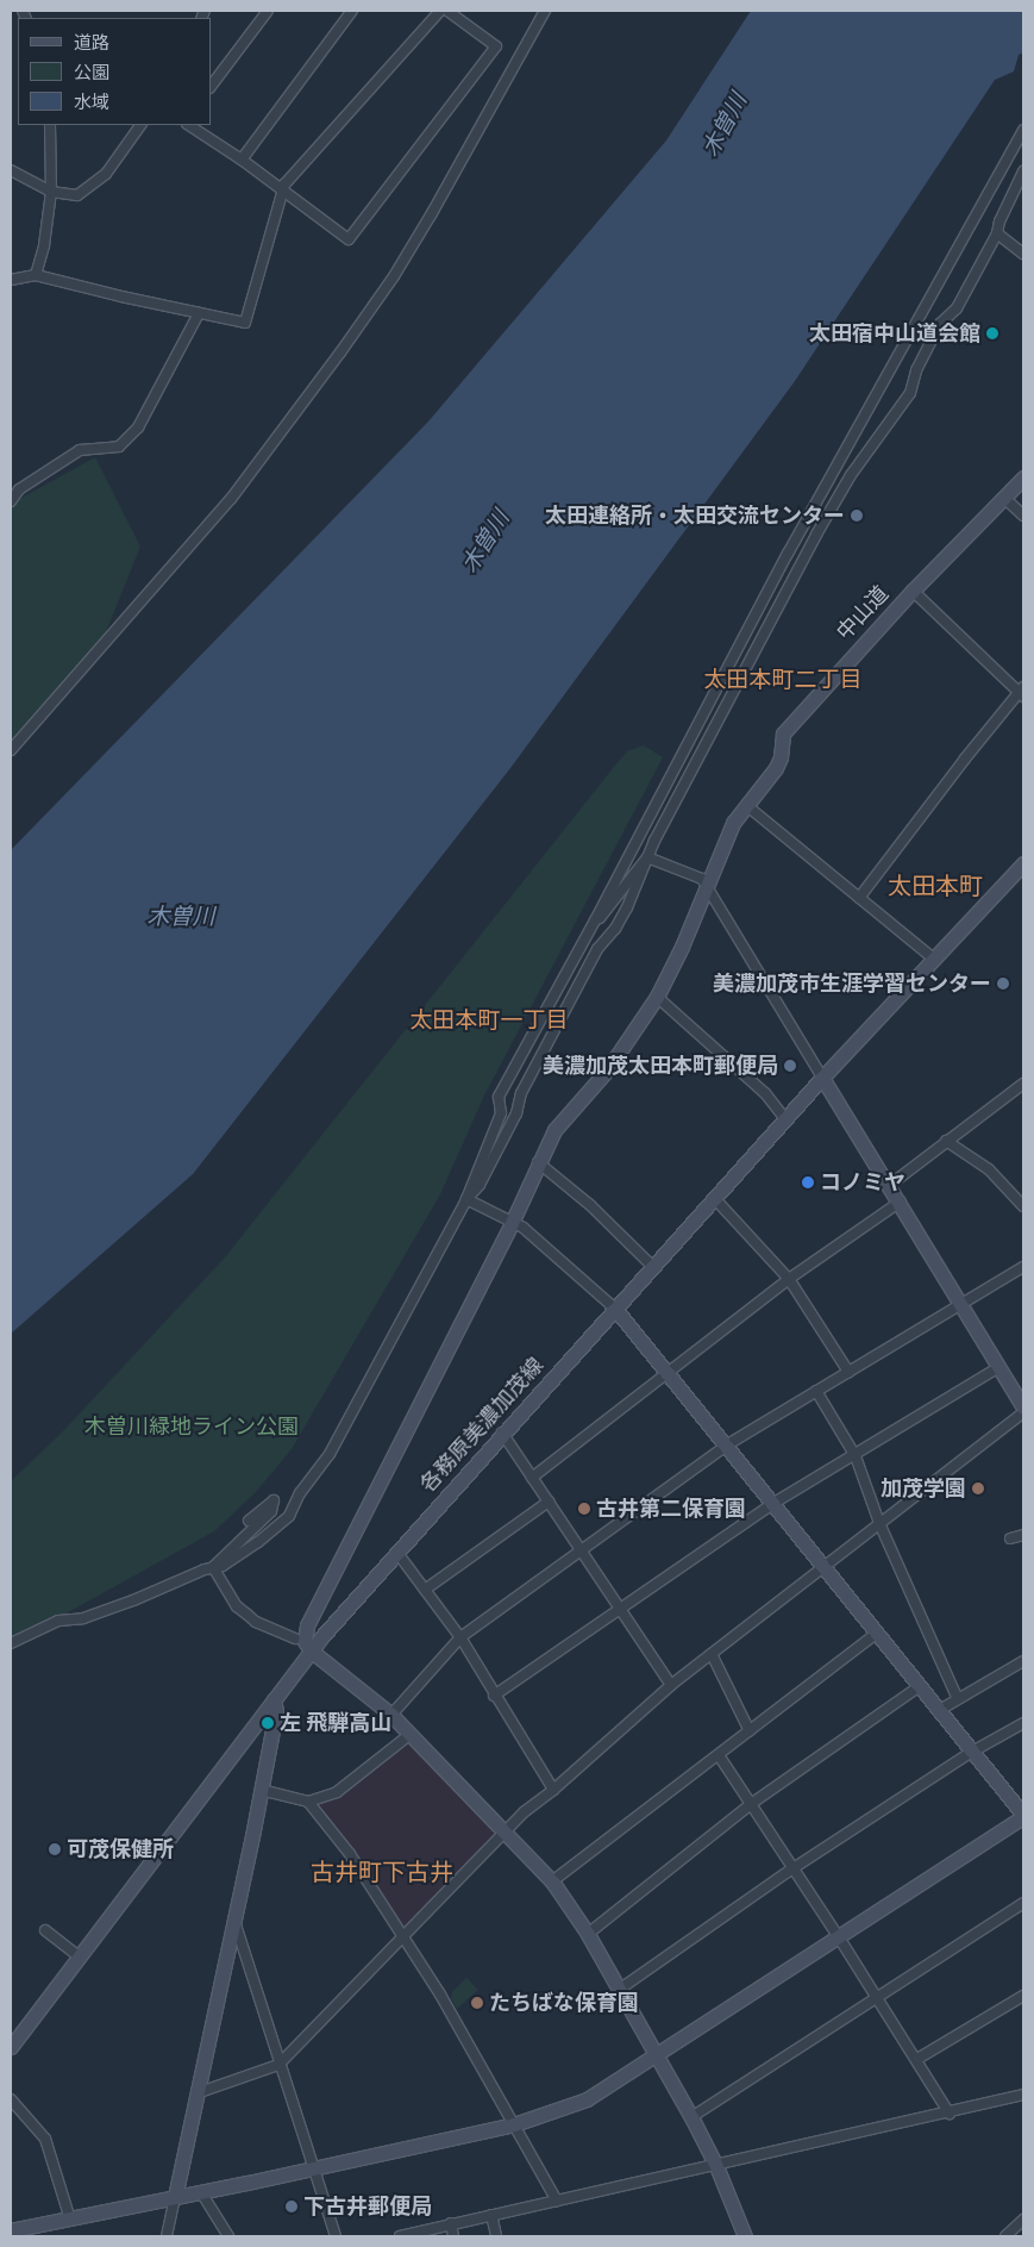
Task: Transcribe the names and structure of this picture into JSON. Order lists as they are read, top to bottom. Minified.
{"streets":{"street":["中山道","各務原美濃加茂線"]},"crossings":[["中山道","各務原美濃加茂線"]],"districts":["太田本町二丁目","太田本町","太田本町一丁目","古井町下古井"],"water":["木曽川"],"parks":["木曽川緑地ライン公園"],"places":["太田宿中山道会館","太田連絡所・太田交流センター","美濃加茂市生涯学習センター","美濃加茂太田本町郵便局","コノミヤ","加茂学園","古井第二保育園","左 飛騨高山","可茂保健所","たちばな保育園","下古井郵便局"],"legend":["道路","公園","水域"]}
